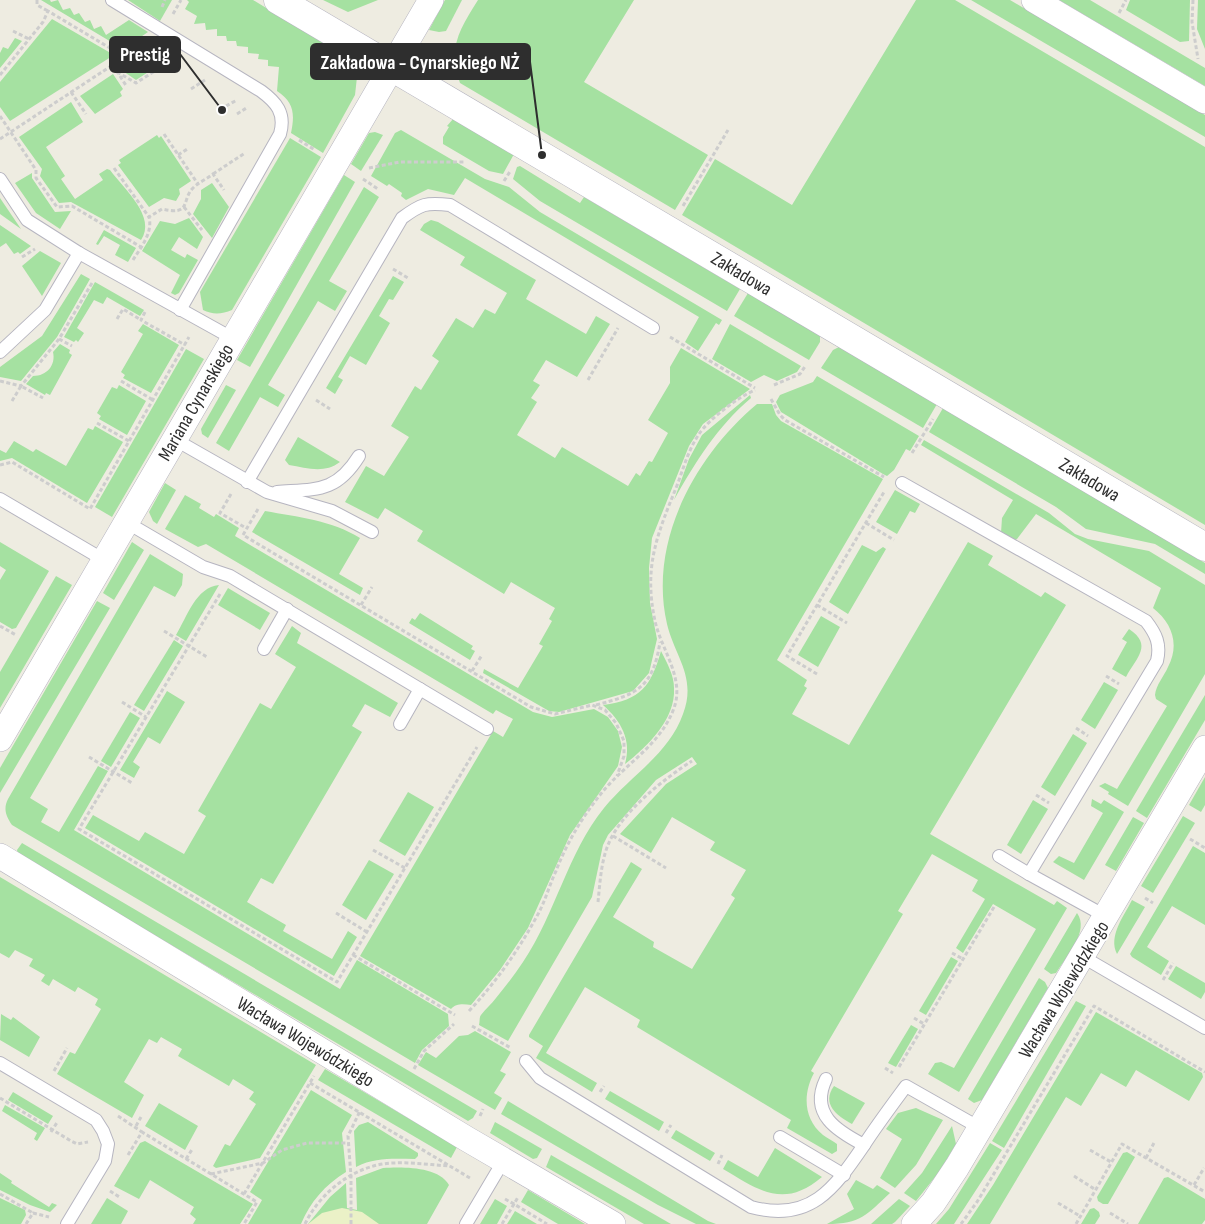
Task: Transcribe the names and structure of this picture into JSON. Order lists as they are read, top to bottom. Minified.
{"streets":{"street":["Zakładowa","Mariana Cynarskiego","Wacława Wojewódzkiego"]},"crossings":[["Zakładowa","Mariana Cynarskiego"]],"places":["Prestig","Zakładowa - Cynarskiego NŻ"]}
